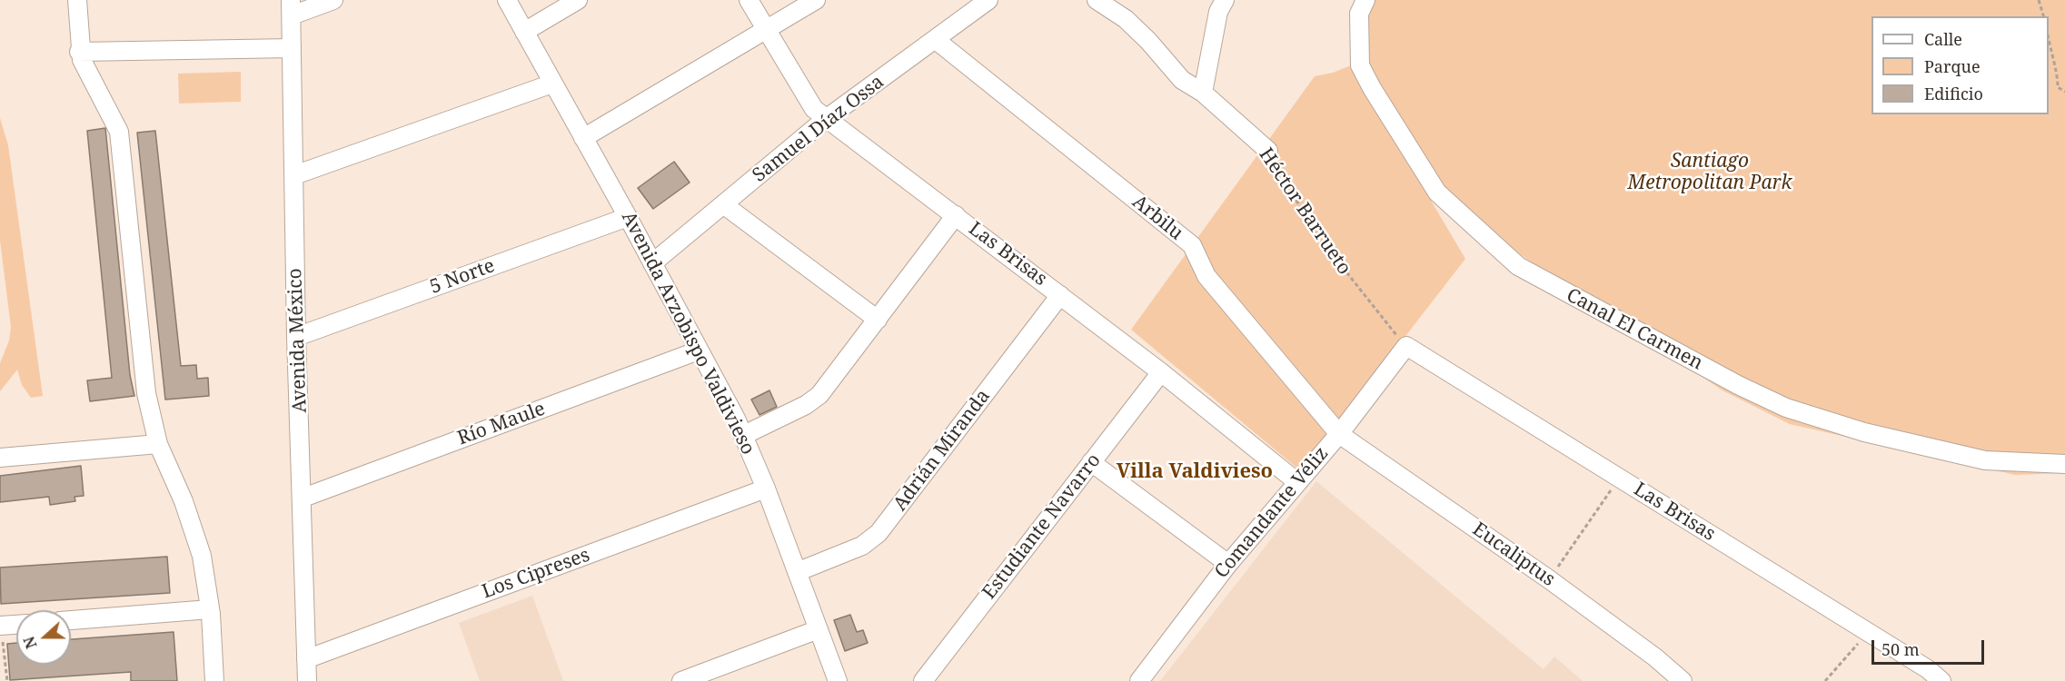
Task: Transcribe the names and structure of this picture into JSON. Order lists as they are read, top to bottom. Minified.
{"streets":{"street":["Samuel Díaz Ossa","Héctor Barrueto","Arbilu","Las Brisas","5 Norte","Canal El Carmen","Avenida Arzobispo Valdivieso","Avenida México","Río Maule","Adrián Miranda","Comandante Véliz","Estudiante Navarro","Eucaliptus","Los Cipreses"]},"crossings":[["Samuel Díaz Ossa","Arbilu"],["Samuel Díaz Ossa","Las Brisas"],["Samuel Díaz Ossa","Avenida Arzobispo Valdivieso"],["Héctor Barrueto","Las Brisas"],["Héctor Barrueto","Comandante Véliz"],["Arbilu","Comandante Véliz"],["Arbilu","Eucaliptus"],["Las Brisas","Adrián Miranda"],["Las Brisas","Comandante Véliz"],["Las Brisas","Estudiante Navarro"],["5 Norte","Avenida Arzobispo Valdivieso"],["5 Norte","Avenida México"],["Avenida Arzobispo Valdivieso","Río Maule"],["Avenida Arzobispo Valdivieso","Adrián Miranda"],["Avenida Arzobispo Valdivieso","Los Cipreses"],["Avenida México","Río Maule"],["Avenida México","Los Cipreses"],["Comandante Véliz","Eucaliptus"]],"districts":["Villa Valdivieso"],"parks":["Santiago Metropolitan Park"],"legend":["Calle","Parque","Edificio"],"scale_bar":"50 m","north":"left"}
